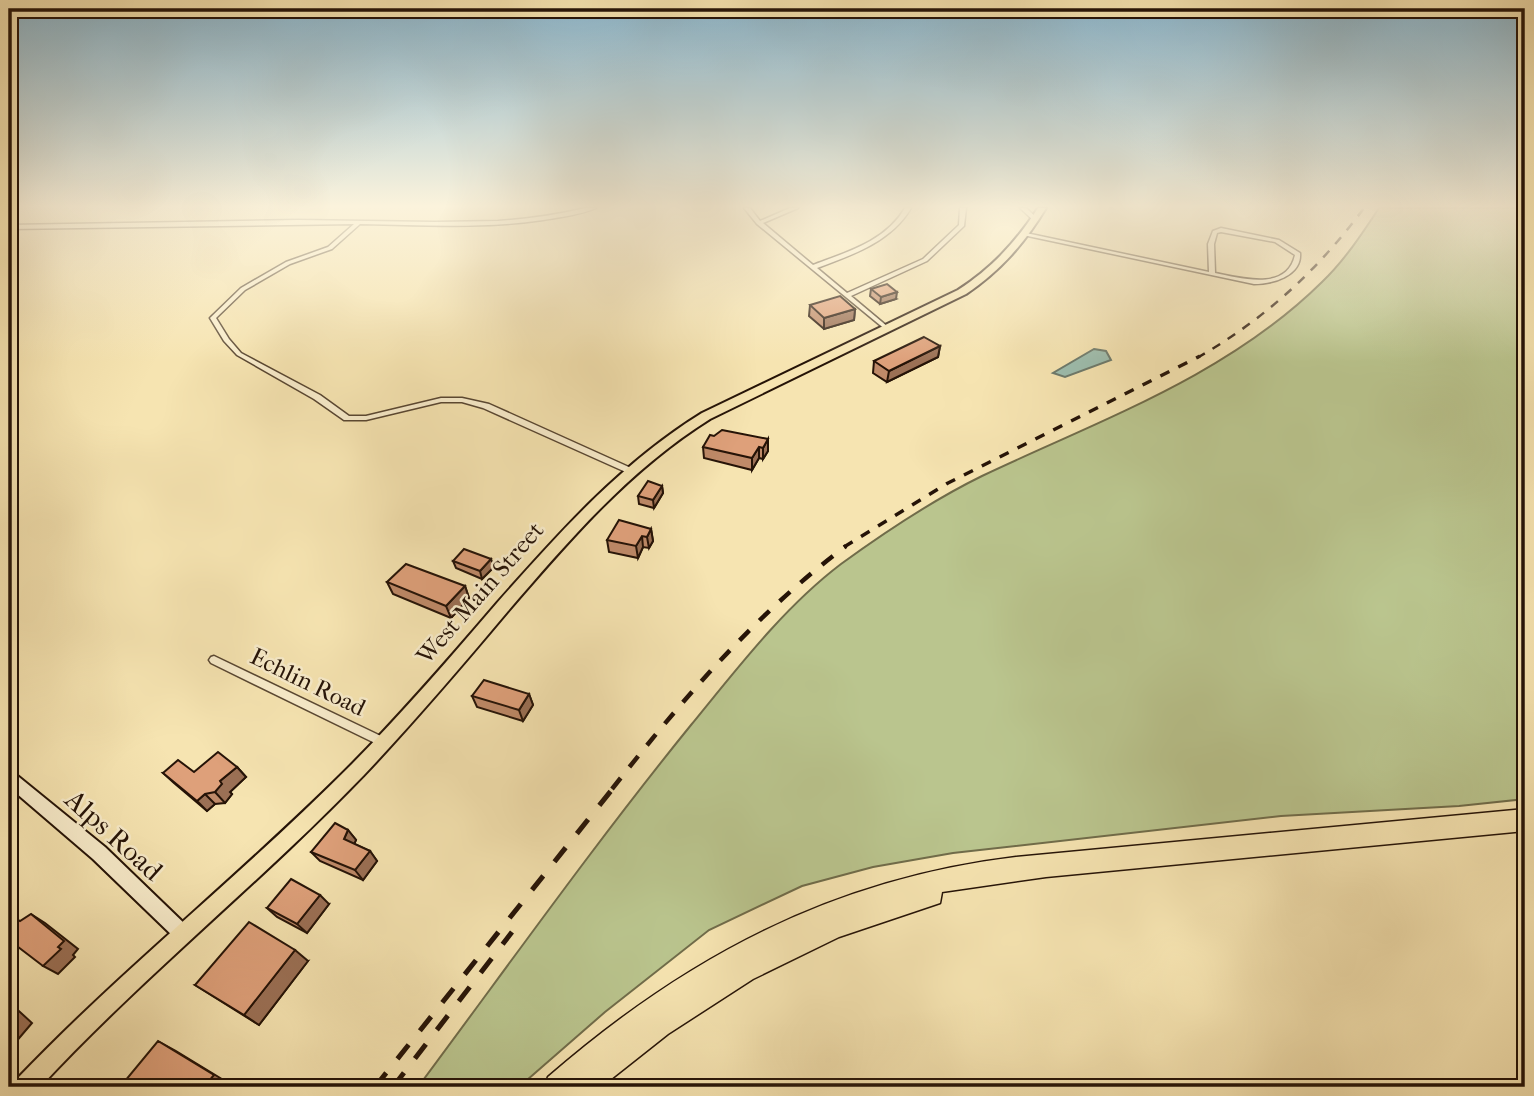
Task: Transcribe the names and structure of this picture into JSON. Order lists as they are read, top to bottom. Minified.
{"streets":{"main road":["West Main Street"],"street":["Echlin Road","Alps Road"]},"crossings":[["West Main Street","Echlin Road"],["West Main Street","Alps Road"]]}
